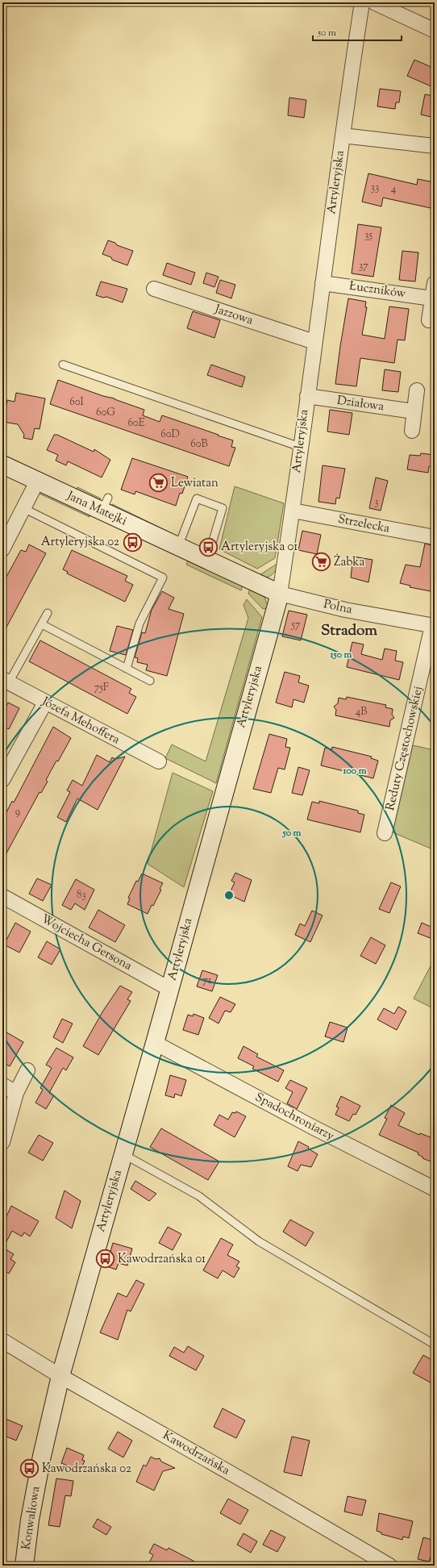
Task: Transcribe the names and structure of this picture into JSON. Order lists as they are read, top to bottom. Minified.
{"streets":{"street":["Artyleryjska","Łuczników","Jazzowa","Działowa","Jana Matejki","Strzelecka","Polna","Józefa Mehoffera","Reduty Częstochowskiej","Wojciecha Gersona","Spadochroniarzy","Kawodrzańska","Konwaliowa"]},"crossings":[["Artyleryjska","Łuczników"],["Artyleryjska","Jazzowa"],["Artyleryjska","Działowa"],["Artyleryjska","Jana Matejki"],["Artyleryjska","Strzelecka"],["Artyleryjska","Polna"],["Artyleryjska","Wojciecha Gersona"],["Artyleryjska","Spadochroniarzy"],["Artyleryjska","Kawodrzańska"],["Artyleryjska","Konwaliowa"],["Jana Matejki","Polna"],["Polna","Reduty Częstochowskiej"],["Kawodrzańska","Konwaliowa"]],"districts":["Stradom"],"places":{"supermarket":["Lewiatan","Żabka"],"bus stop":["Artyleryjska 02","Artyleryjska 01","Kawodrzańska 01","Kawodrzańska 02"]},"house_numbers":["33","4","35","37","60I","60G","60E","60D","60B","3","57","75F","4B","9","83","71"],"scale_bar":"50 m","rings":["150 m","100 m","50 m"]}
